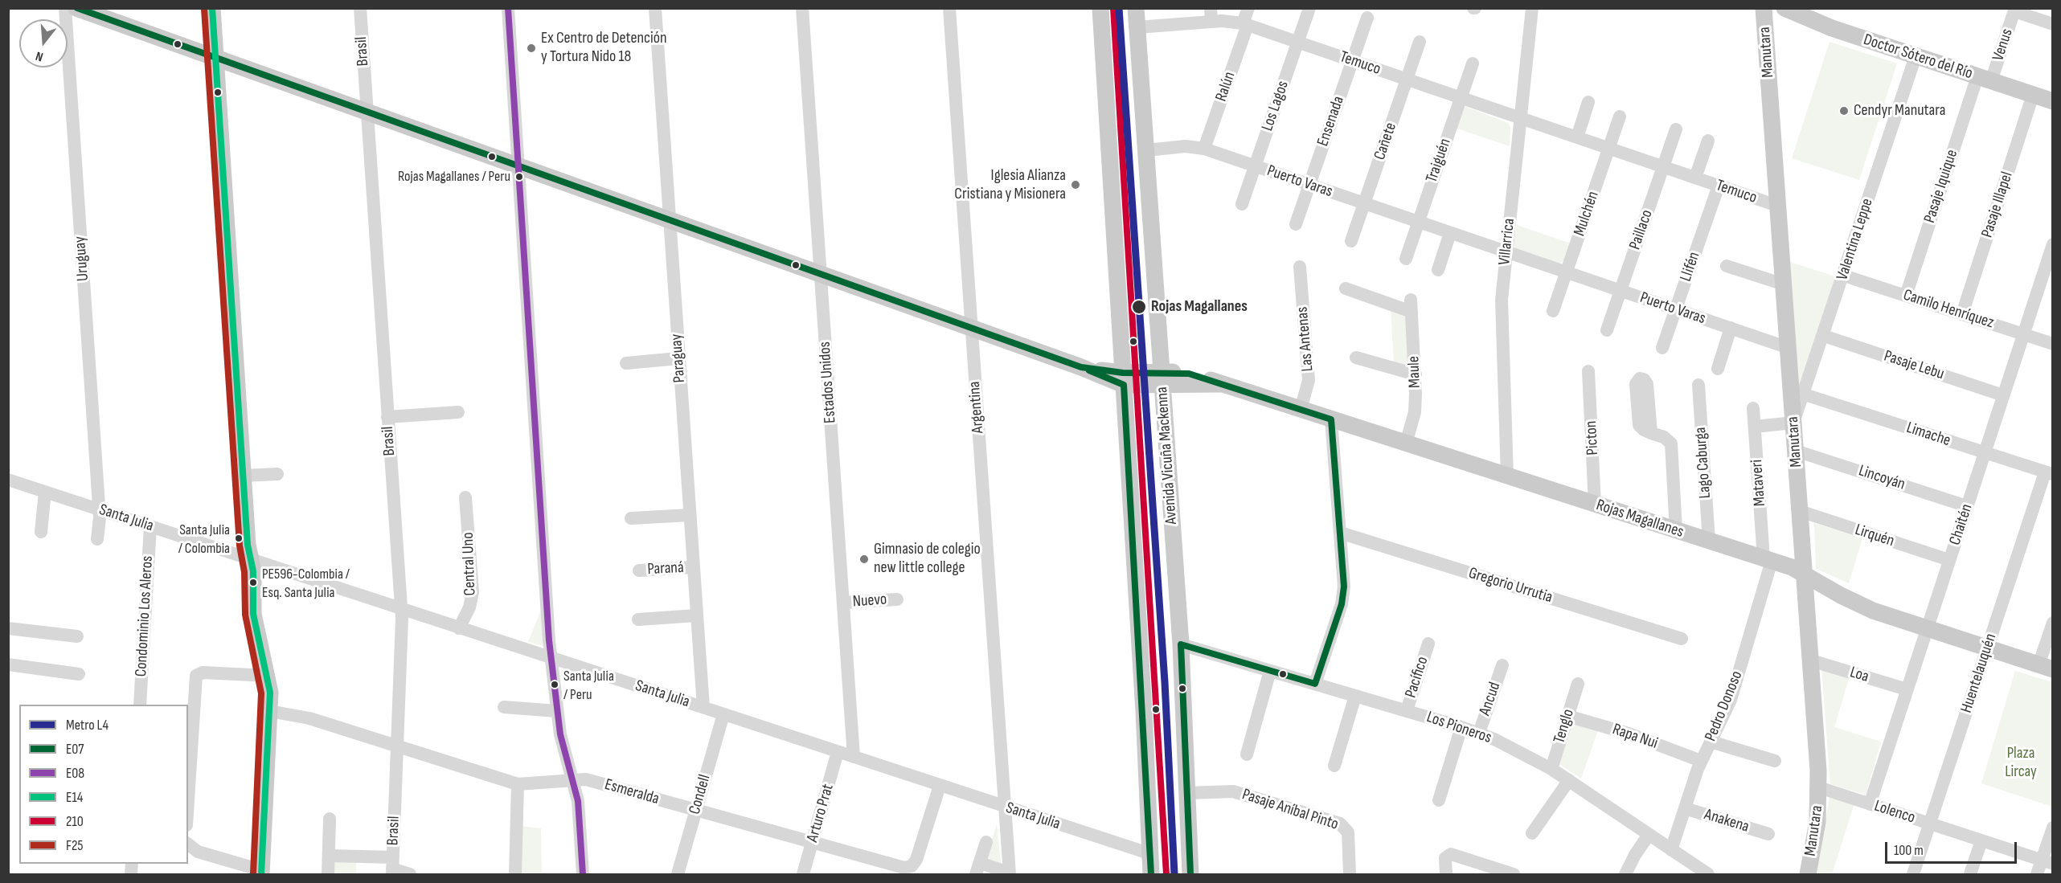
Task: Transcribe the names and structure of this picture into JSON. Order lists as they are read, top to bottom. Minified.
{"streets":{"main road":["Manutara","Doctor Sótero del Río","Avenida Vicuña Mackenna","Rojas Magallanes"],"street":["Venus","Brasil","Temuco","Ralún","Los Lagos","Ensenada","Cañete","Traiguén","Puerto Varas","Pasaje Iquique","Pasaje Illapel","Mulchén","Paillaco","Valentina Leppe","Villarrica","Uruguay","Llifén","Camilo Henríquez","Las Antenas","Paraguay","Pasaje Lebu","Maule","Estados Unidos","Argentina","Limache","Picton","Lago Caburga","Lincoyán","Mataveri","Santa Julia","Chaitén","Lirquén","Central Uno","Paraná","Gregorio Urrutia","Nuevo","Condominio Los Aleros","Huentelauquén","Loa","Pacífico","Ancud","Pedro Donoso","Tenglo","Los Pioneros","Rapa Nui","Esmeralda","Condell","Pasaje Aníbal Pinto","Lolenco","Arturo Prat","Anakena"]},"crossings":[["Venus","Doctor Sótero del Río"],["Venus","Pasaje Iquique"],["Brasil","Santa Julia"],["Brasil","Rojas Magallanes"],["Brasil","Esmeralda"],["Manutara","Temuco"],["Manutara","Puerto Varas"],["Manutara","Valentina Leppe"],["Manutara","Lincoyán"],["Manutara","Rojas Magallanes"],["Manutara","Lirquén"],["Manutara","Loa"],["Manutara","Lolenco"],["Doctor Sótero del Río","Pasaje Iquique"],["Doctor Sótero del Río","Pasaje Illapel"],["Doctor Sótero del Río","Valentina Leppe"],["Temuco","Ralún"],["Temuco","Los Lagos"],["Temuco","Ensenada"],["Temuco","Cañete"],["Temuco","Traiguén"],["Temuco","Mulchén"],["Temuco","Paillaco"],["Temuco","Villarrica"],["Temuco","Llifén"],["Temuco","Avenida Vicuña Mackenna"],["Ralún","Puerto Varas"],["Los Lagos","Puerto Varas"],["Ensenada","Puerto Varas"],["Cañete","Puerto Varas"],["Traiguén","Puerto Varas"],["Puerto Varas","Mulchén"],["Puerto Varas","Paillaco"],["Puerto Varas","Villarrica"],["Puerto Varas","Llifén"],["Puerto Varas","Avenida Vicuña Mackenna"],["Pasaje Iquique","Camilo Henríquez"],["Pasaje Illapel","Camilo Henríquez"],["Valentina Leppe","Camilo Henríquez"],["Valentina Leppe","Pasaje Lebu"],["Valentina Leppe","Limache"],["Villarrica","Rojas Magallanes"],["Uruguay","Santa Julia"],["Camilo Henríquez","Chaitén"],["Las Antenas","Rojas Magallanes"],["Paraguay","Santa Julia"],["Paraguay","Rojas Magallanes"],["Paraguay","Paraná"],["Pasaje Lebu","Chaitén"],["Maule","Rojas Magallanes"],["Estados Unidos","Santa Julia"],["Estados Unidos","Rojas Magallanes"],["Estados Unidos","Nuevo"],["Argentina","Santa Julia"],["Argentina","Rojas Magallanes"],["Limache","Chaitén"],["Limache","Huentelauquén"],["Picton","Rojas Magallanes"],["Avenida Vicuña Mackenna","Rojas Magallanes"],["Avenida Vicuña Mackenna","Los Pioneros"],["Avenida Vicuña Mackenna","Pasaje Aníbal Pinto"],["Lago Caburga","Rojas Magallanes"],["Lincoyán","Chaitén"],["Mataveri","Rojas Magallanes"],["Mataveri","Pedro Donoso"],["Santa Julia","Central Uno"],["Santa Julia","Condominio Los Aleros"],["Santa Julia","Esmeralda"],["Santa Julia","Condell"],["Santa Julia","Arturo Prat"],["Rojas Magallanes","Chaitén"],["Rojas Magallanes","Huentelauquén"],["Rojas Magallanes","Pedro Donoso"],["Chaitén","Lirquén"],["Chaitén","Loa"],["Chaitén","Lolenco"],["Huentelauquén","Lolenco"],["Pacífico","Los Pioneros"],["Ancud","Los Pioneros"],["Pedro Donoso","Los Pioneros"],["Pedro Donoso","Rapa Nui"],["Pedro Donoso","Anakena"],["Tenglo","Los Pioneros"],["Tenglo","Rapa Nui"],["Esmeralda","Condell"],["Esmeralda","Arturo Prat"]],"parks":["Plaza Lircay"],"places":["Ex Centro de Detención y Tortura Nido 18","Cendyr Manutara","Rojas Magallanes / Peru","Iglesia Alianza Cristiana y Misionera","Rojas Magallanes","Santa Julia / Colombia","Gimnasio de colegio new little college","PE596-Colombia / Esq. Santa Julia","Santa Julia / Peru"],"lines":["metro line L4","transit line E07","transit line E08","transit line E14","transit line 210","transit line F25"],"legend":["Metro L4","E07","E08","E14","210","F25"],"scale_bar":"100 m","north":"bottom"}
